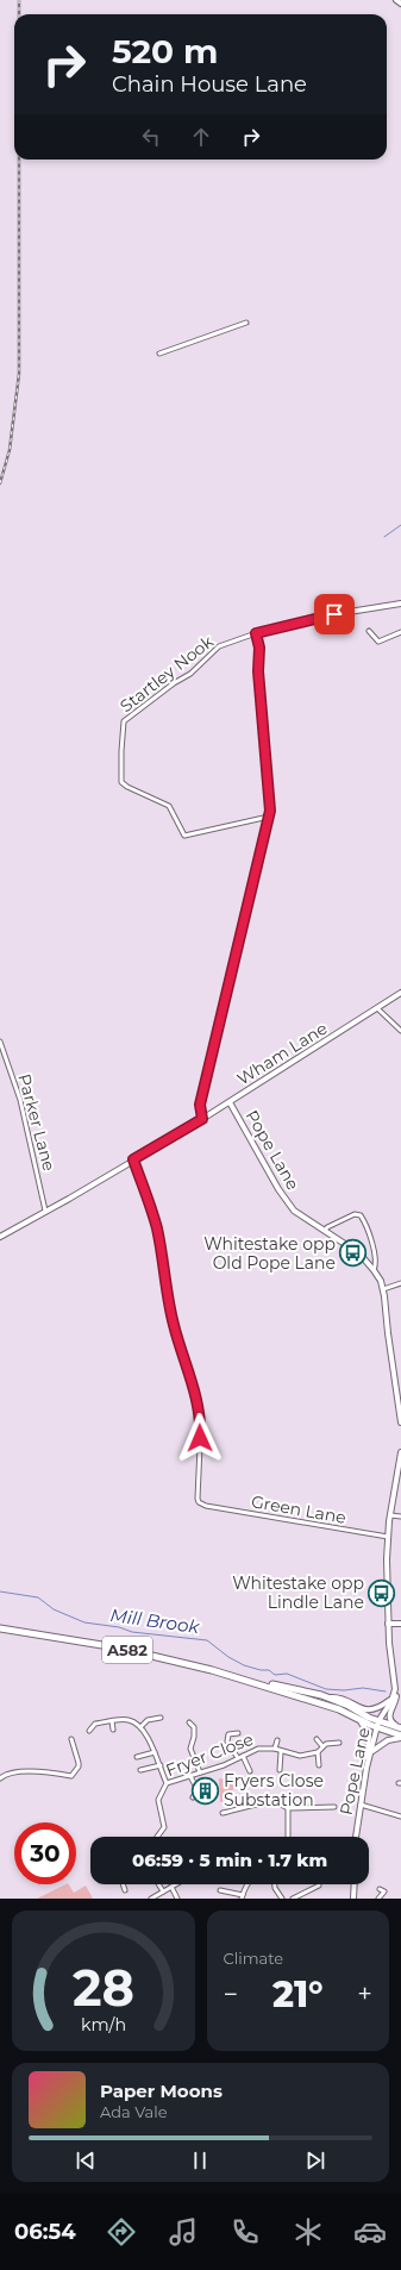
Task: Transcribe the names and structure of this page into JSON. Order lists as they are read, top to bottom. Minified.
{"streets":{"highway":["A582"],"street":["Startley Nook","Wham Lane","Parker Lane","Pope Lane","Green Lane","Fryer Close"]},"crossings":[["Wham Lane","Parker Lane"],["Wham Lane","Pope Lane"],["Wham Lane","Green Lane"],["Pope Lane","Green Lane"],["Pope Lane","A582"]],"water":["Mill Brook"],"places":{"bus stop":["Whitestake opp Old Pope Lane","Whitestake opp Lindle Lane"],"building":["Fryers Close Substation"]},"page":{"turn":["520 m","Chain House Lane"],"limit":"30","trip":"06:59 · 5 min · 1.7 km","tile":"Climate","heat":["−","21°","+"],"song":["Paper Moons","Ada Vale"],"tabs":"06:54","gauge":["28","km/h"]}}
